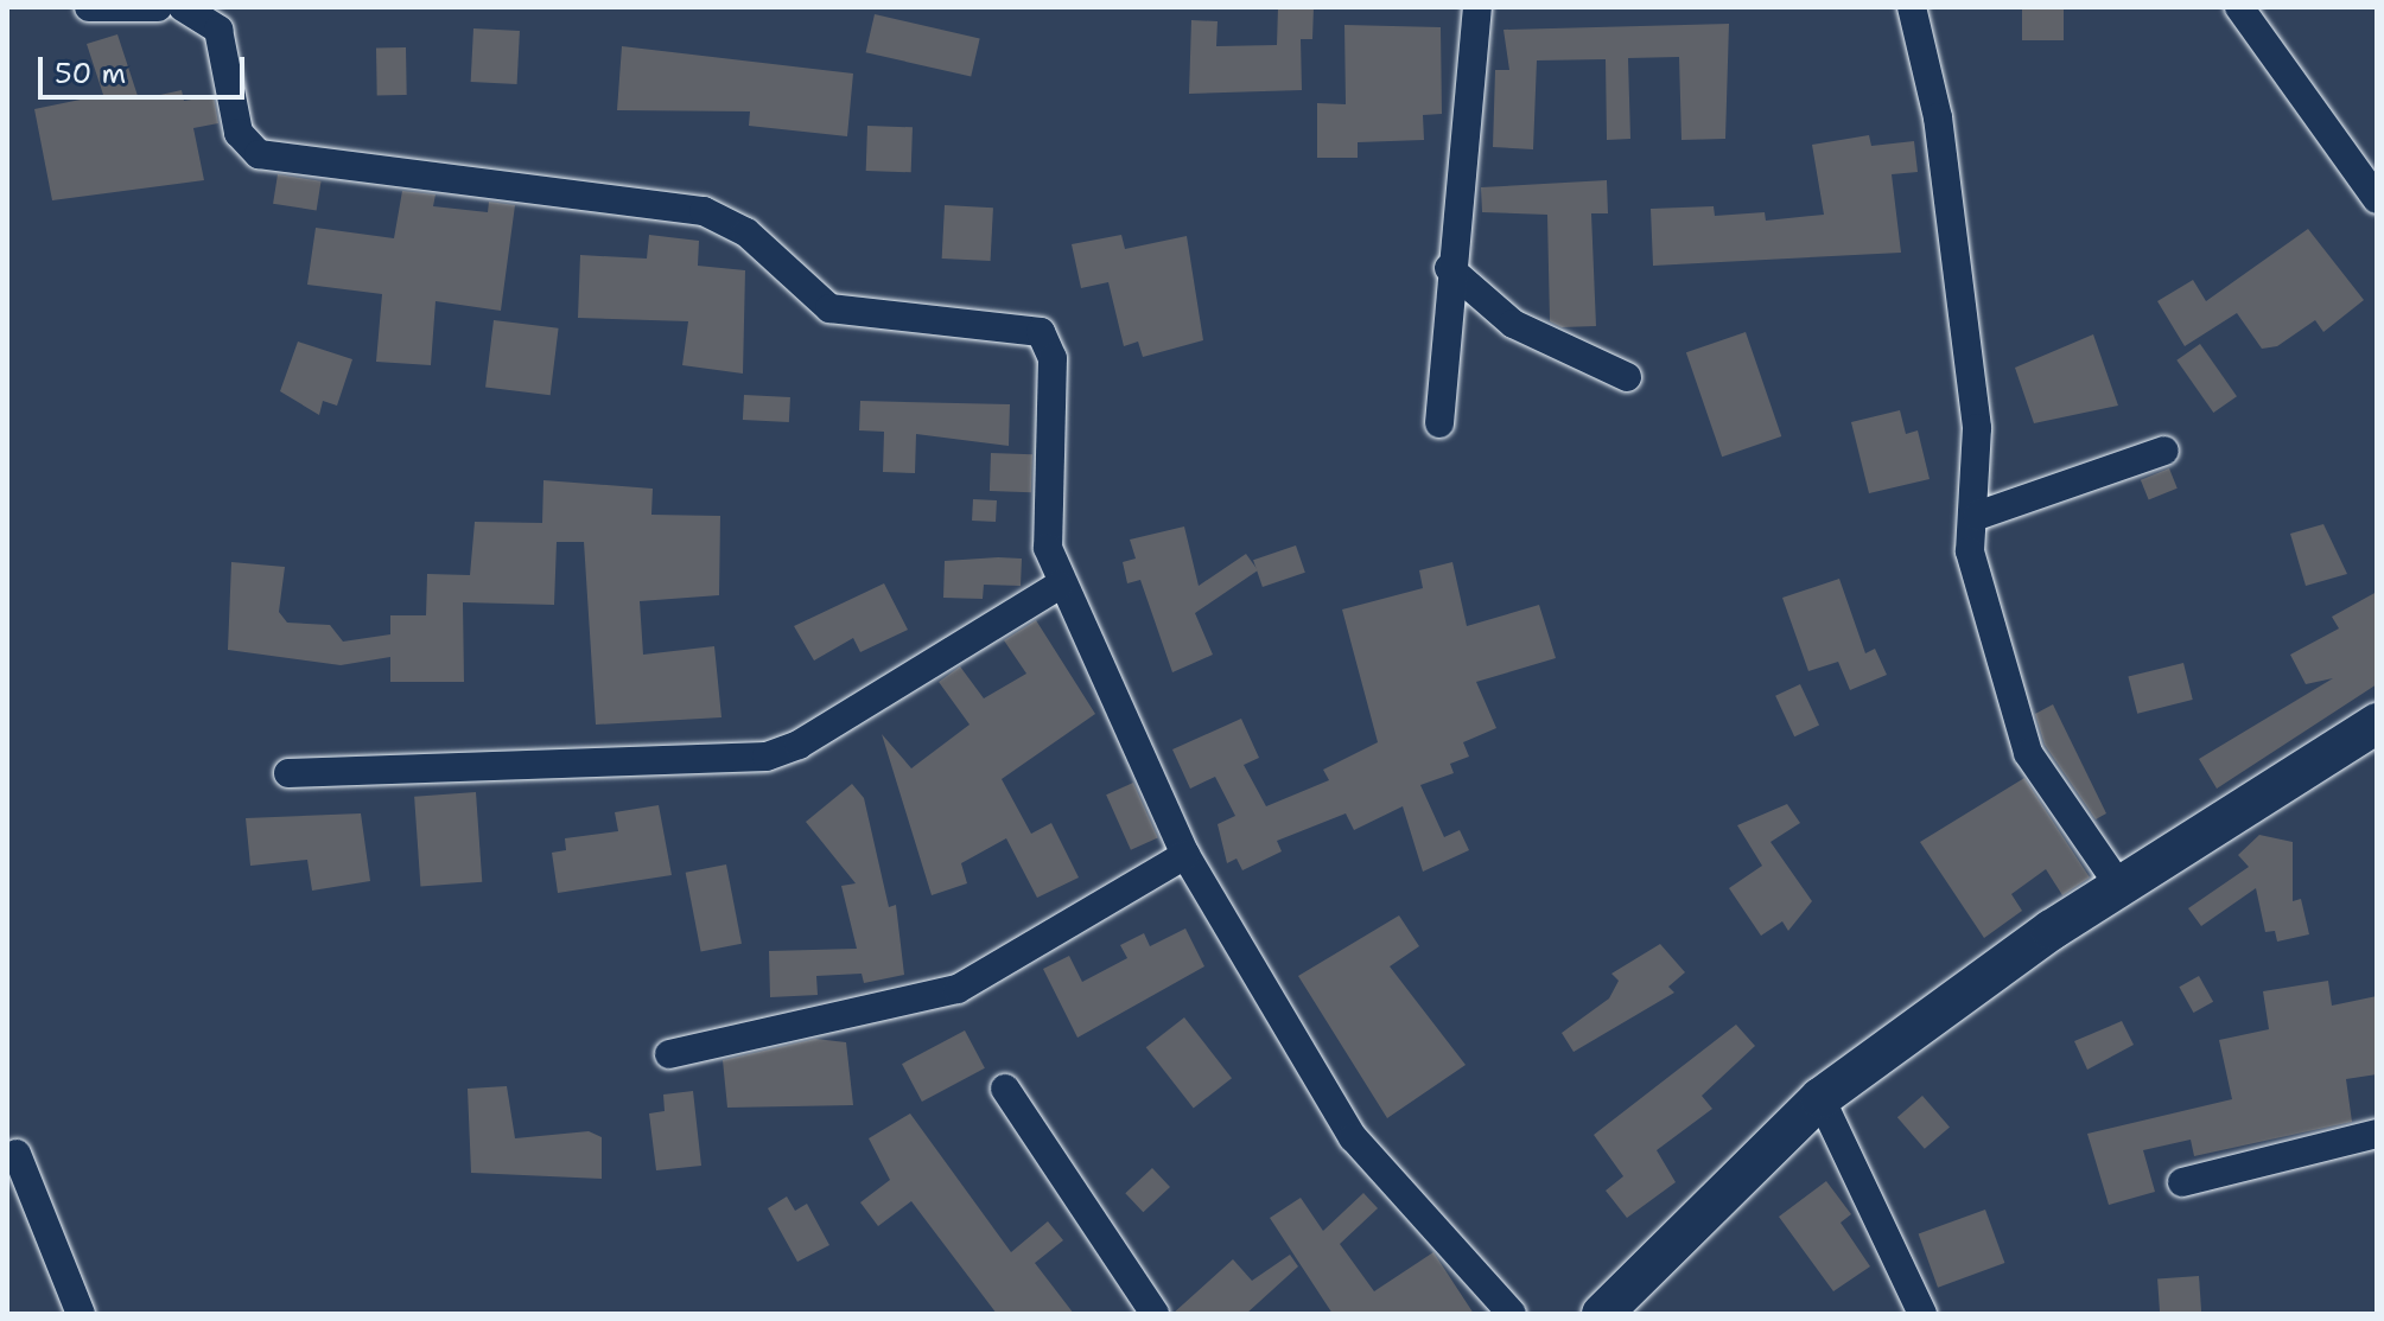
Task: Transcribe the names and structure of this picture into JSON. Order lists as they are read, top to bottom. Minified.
{"scale_bar":"50 m"}
